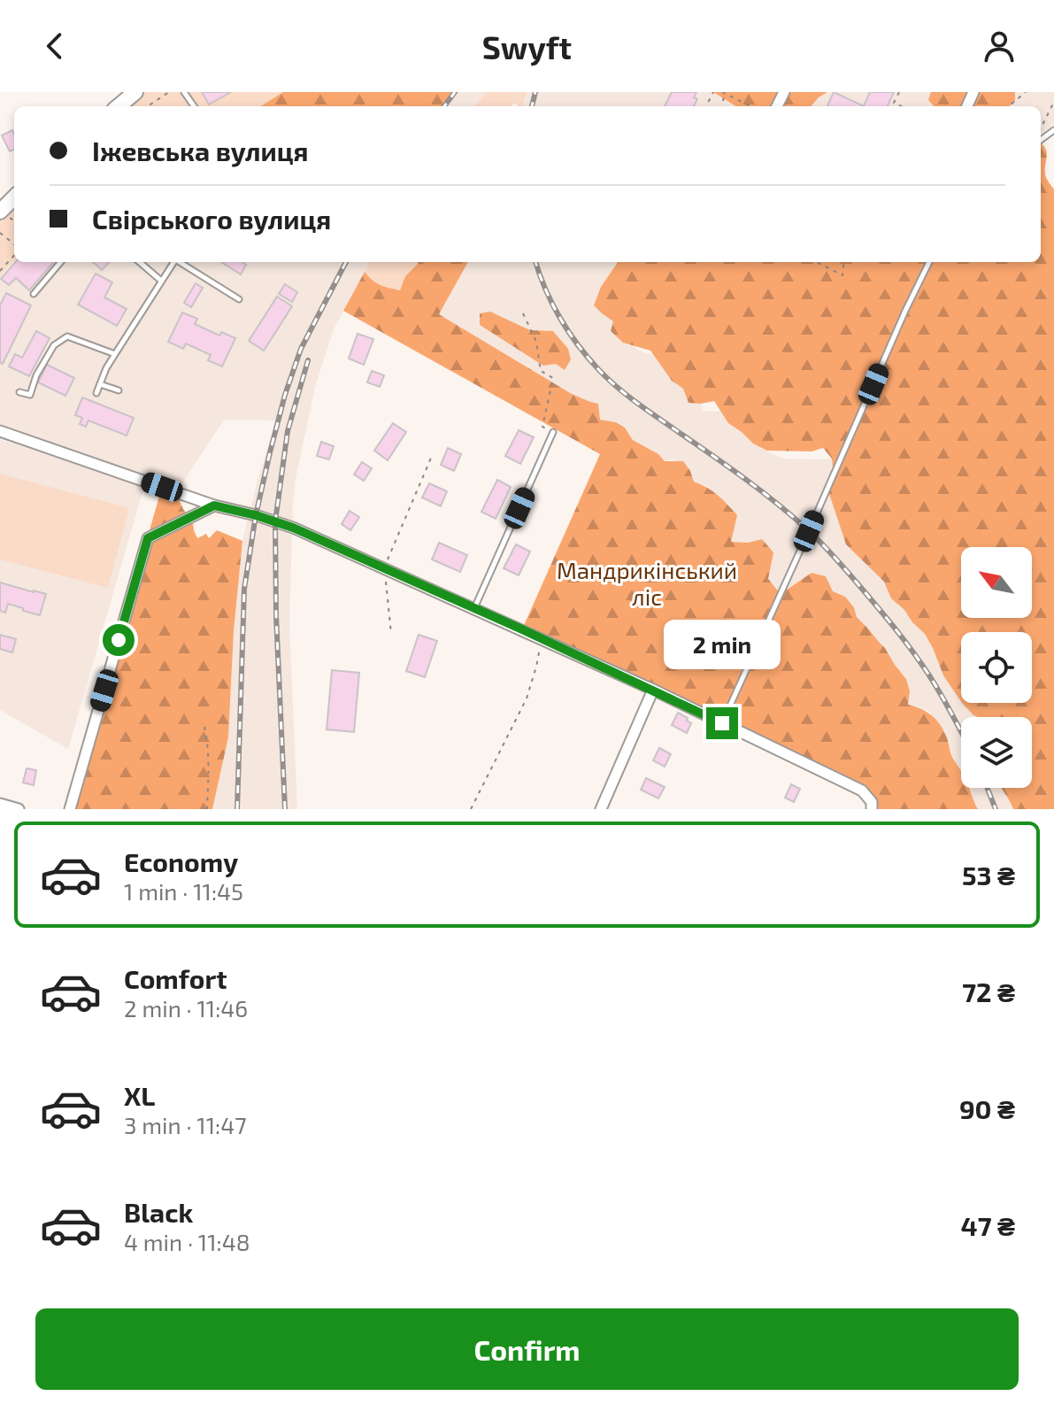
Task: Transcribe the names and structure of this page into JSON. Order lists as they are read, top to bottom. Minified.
{"parks":["Мандрикінський ліс"],"north":"top left","page":{"header":"Swyft","banner":["Іжевська вулиця","Свірського вулиця"],"bubble":"2 min","list":[{"name":"Economy","note":"1 min · 11:45","value":"53 ₴"},{"name":"Comfort","note":"2 min · 11:46","value":"72 ₴"},{"name":"XL","note":"3 min · 11:47","value":"90 ₴"},{"name":"Black","note":"4 min · 11:48","value":"47 ₴"}],"buttons":"Confirm"}}
